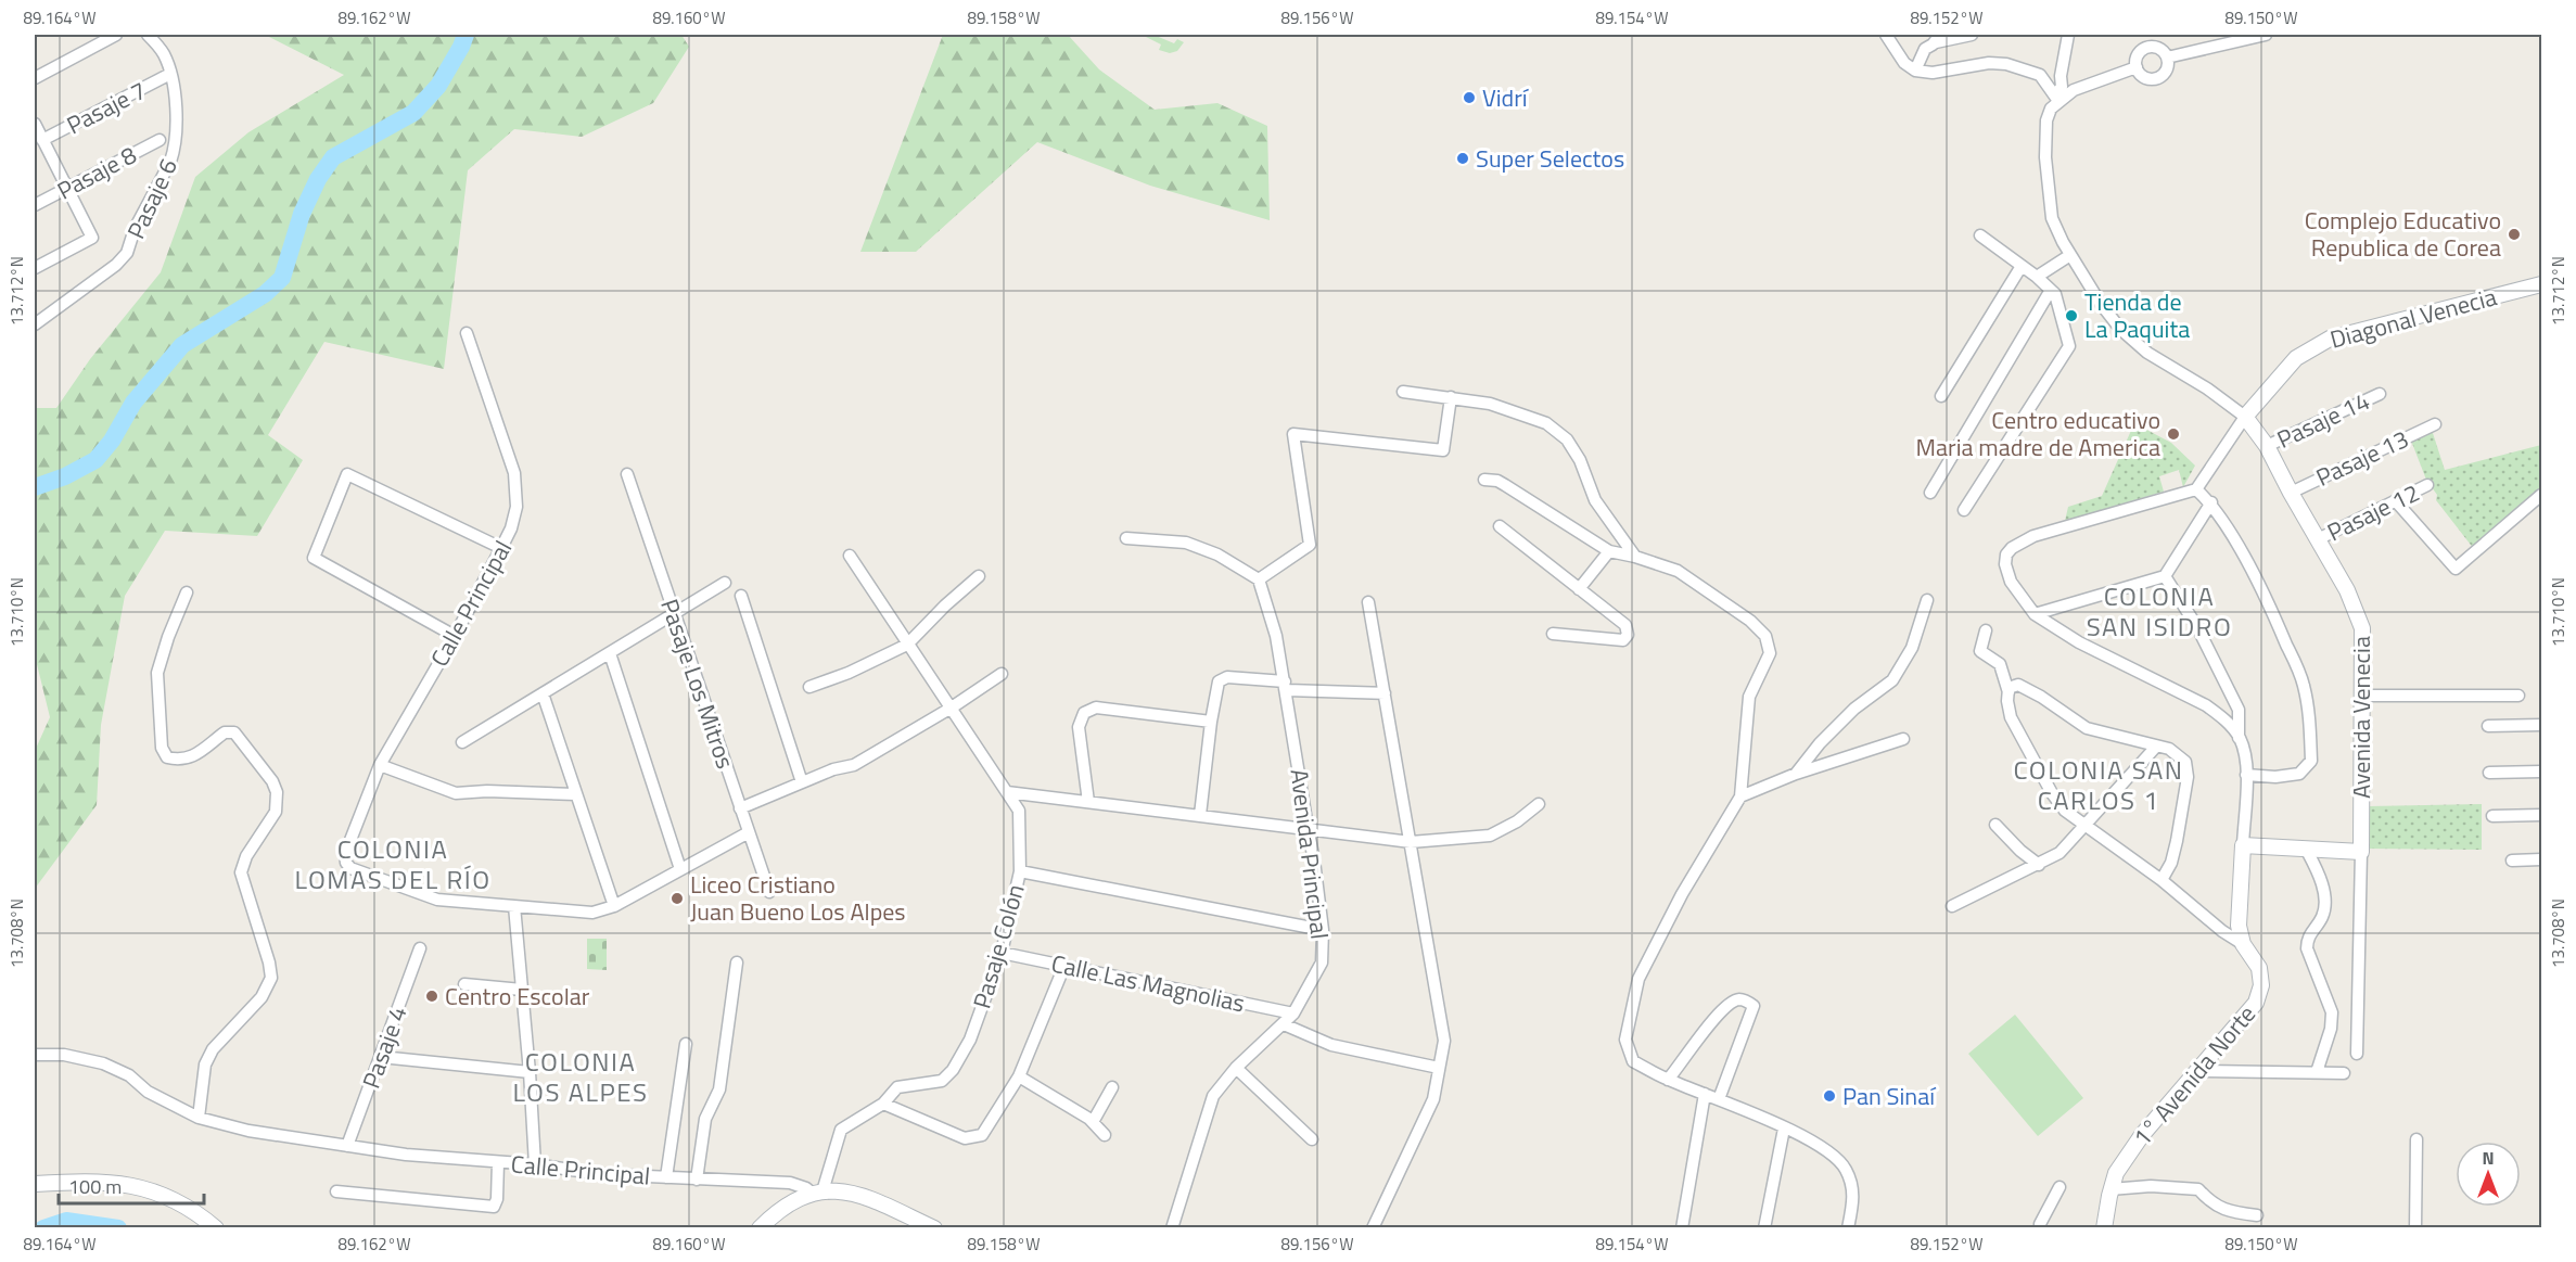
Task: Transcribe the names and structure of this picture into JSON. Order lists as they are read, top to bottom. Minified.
{"streets":{"street":["Pasaje 7","Pasaje 8","Pasaje 6","Diagonal Venecia","Pasaje 14","Pasaje 13","Pasaje 12","Calle Principal","Pasaje Los Mitros","Avenida Venecia","Avenida Principal","Pasaje Colón","Calle Las Magnolias","Pasaje 4","1° Avenida Norte"]},"crossings":[["Pasaje 7","Pasaje 6"],["Diagonal Venecia","Avenida Venecia"],["Pasaje 14","Avenida Venecia"],["Pasaje 13","Avenida Venecia"],["Pasaje 12","Avenida Venecia"],["Calle Principal","Pasaje Colón"],["Calle Principal","Pasaje 4"],["Avenida Principal","Calle Las Magnolias"],["Pasaje Colón","Calle Las Magnolias"]],"districts":["COLONIA SAN ISIDRO","COLONIA SAN CARLOS 1","COLONIA LOMAS DEL RÍO","COLONIA LOS ALPES"],"places":["Vidrí","Super Selectos","Complejo Educativo Republica de Corea","Tienda de La Paquita","Centro educativo Maria madre de America","Liceo Cristiano Juan Bueno Los Alpes","Centro Escolar","Pan Sinaí"],"scale_bar":"100 m","north":"top","coordinates":["89.164°W","89.162°W","89.160°W","89.158°W","89.156°W","89.154°W","89.152°W","89.150°W","13.712°N","13.710°N","13.708°N"]}
